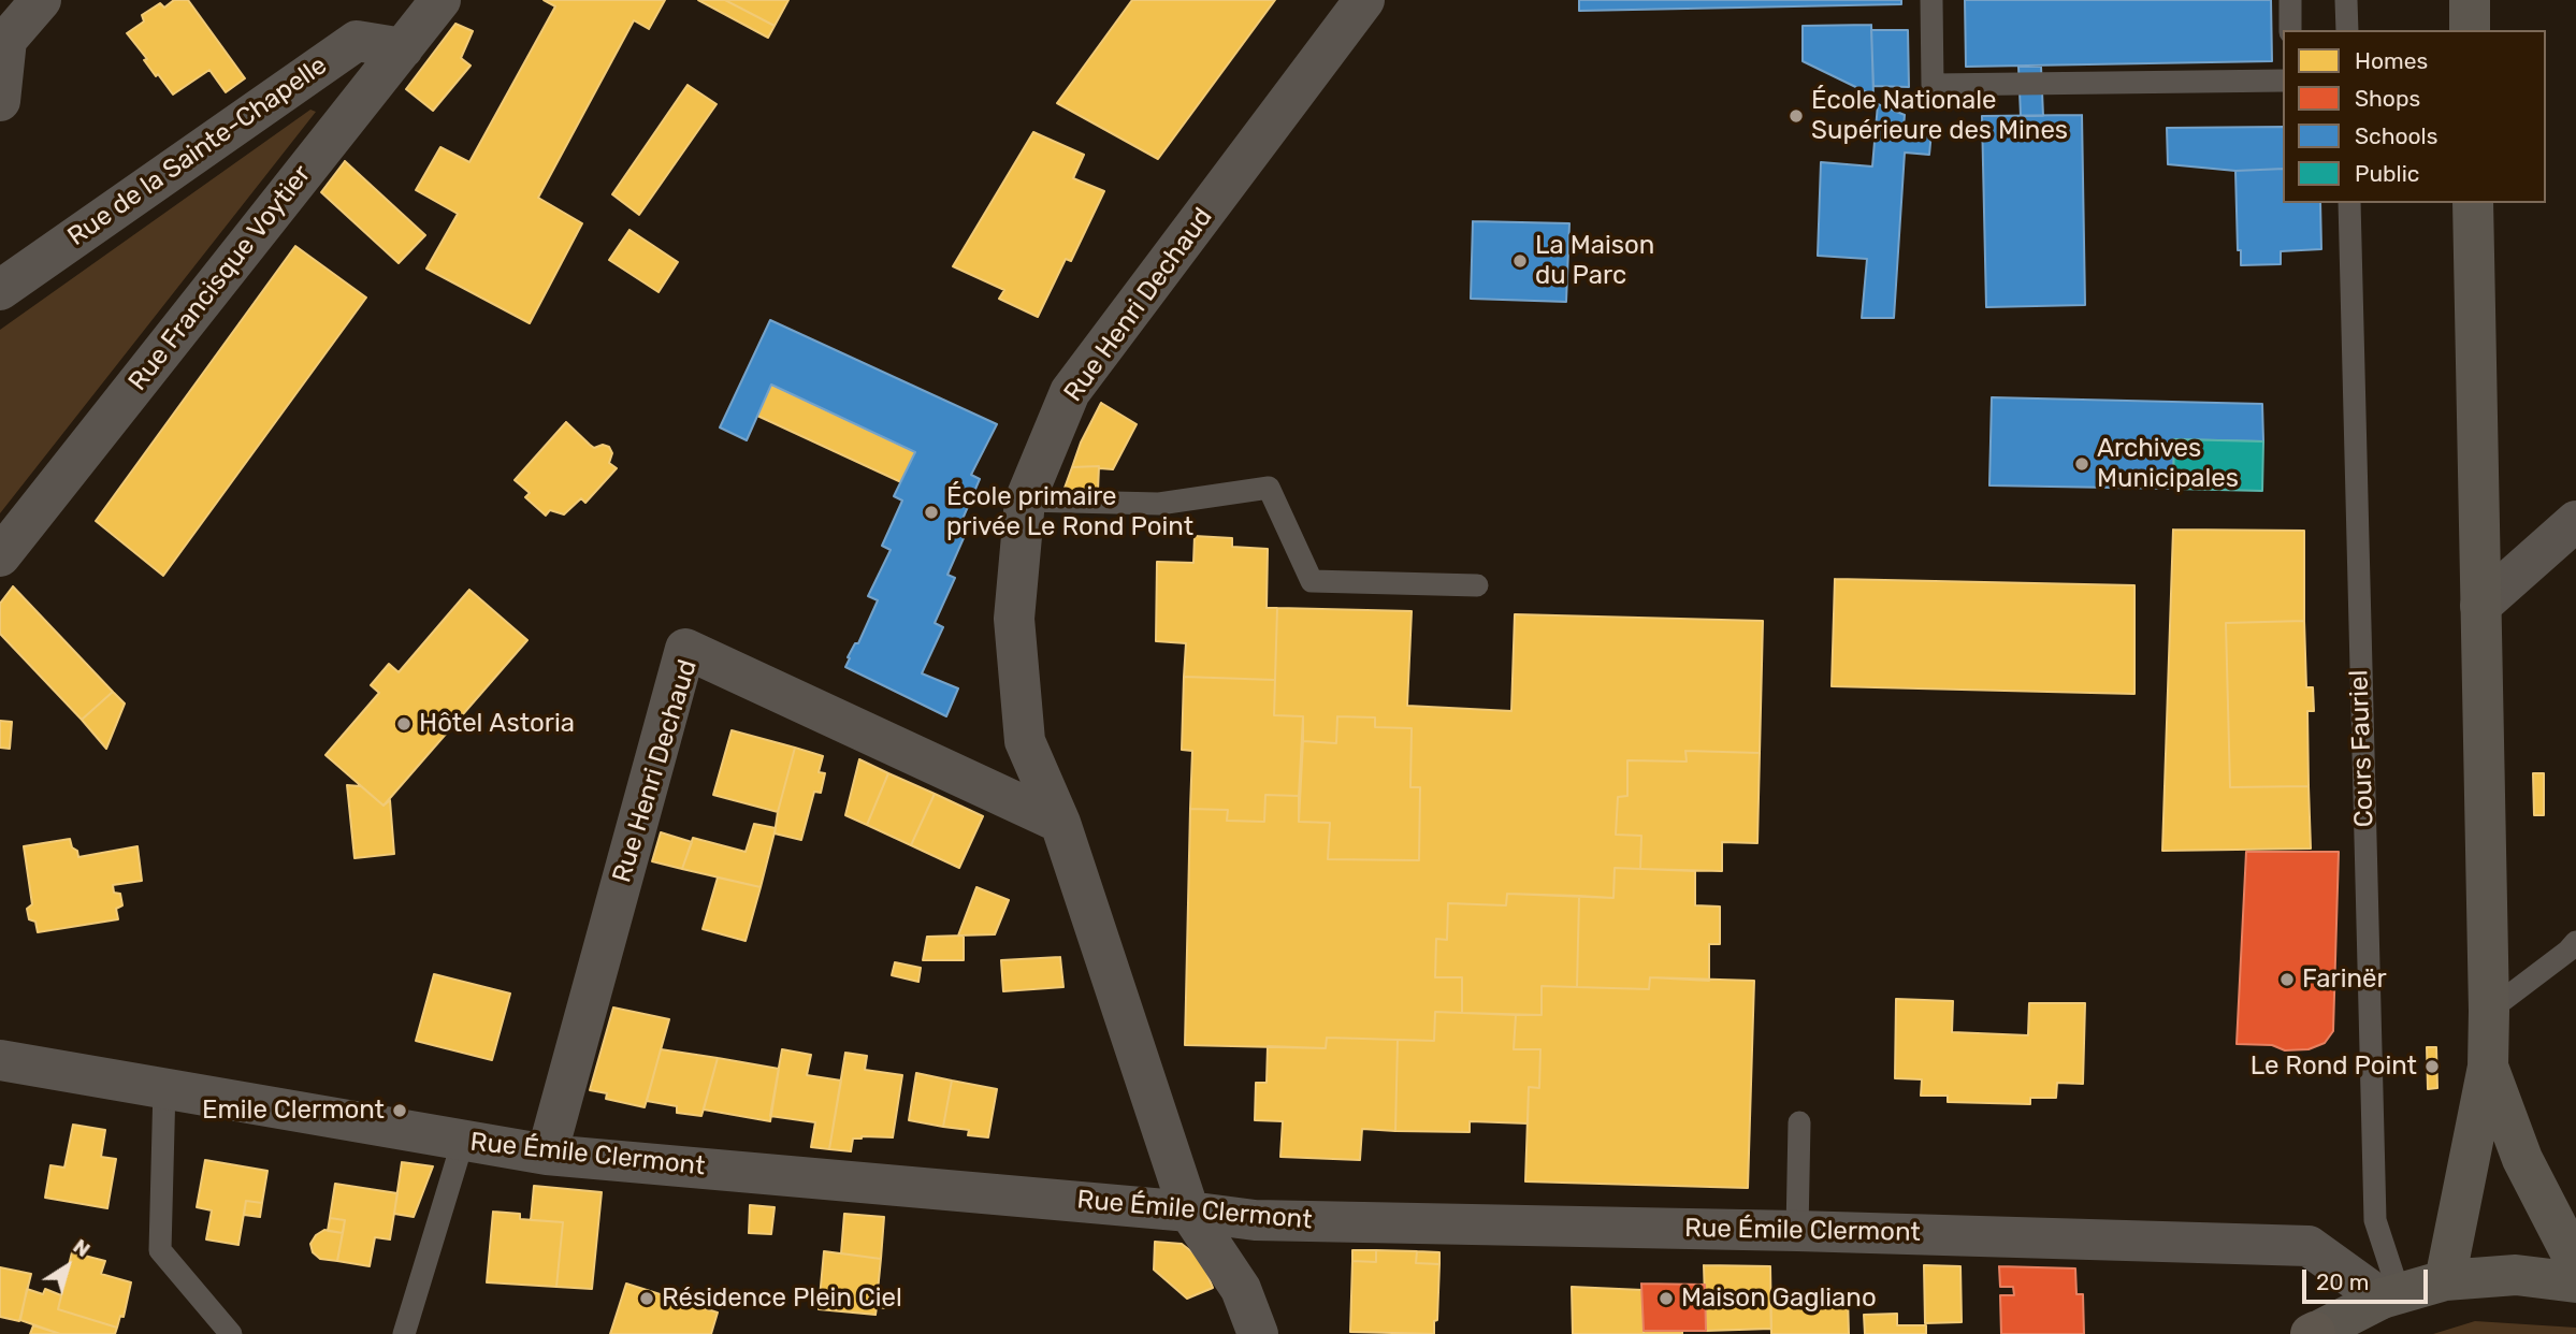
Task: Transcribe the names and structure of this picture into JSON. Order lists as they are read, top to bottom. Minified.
{"streets":{"street":["Rue de la Sainte-Chapelle","Rue Francisque Voytier","Rue Henri Dechaud","Rue Émile Clermont"],"lane":["Cours Fauriel"]},"crossings":[["Rue de la Sainte-Chapelle","Rue Francisque Voytier"],["Rue Henri Dechaud","Rue Émile Clermont"],["Cours Fauriel","Rue Émile Clermont"]],"places":["École Nationale Supérieure des Mines","La Maison du Parc","Archives Municipales","École primaire privée Le Rond Point","Hôtel Astoria","Farinër","Le Rond Point","Emile Clermont","Résidence Plein Ciel","Maison Gagliano"],"legend":["Homes","Shops","Schools","Public"],"scale_bar":"20 m","north":"top right"}
